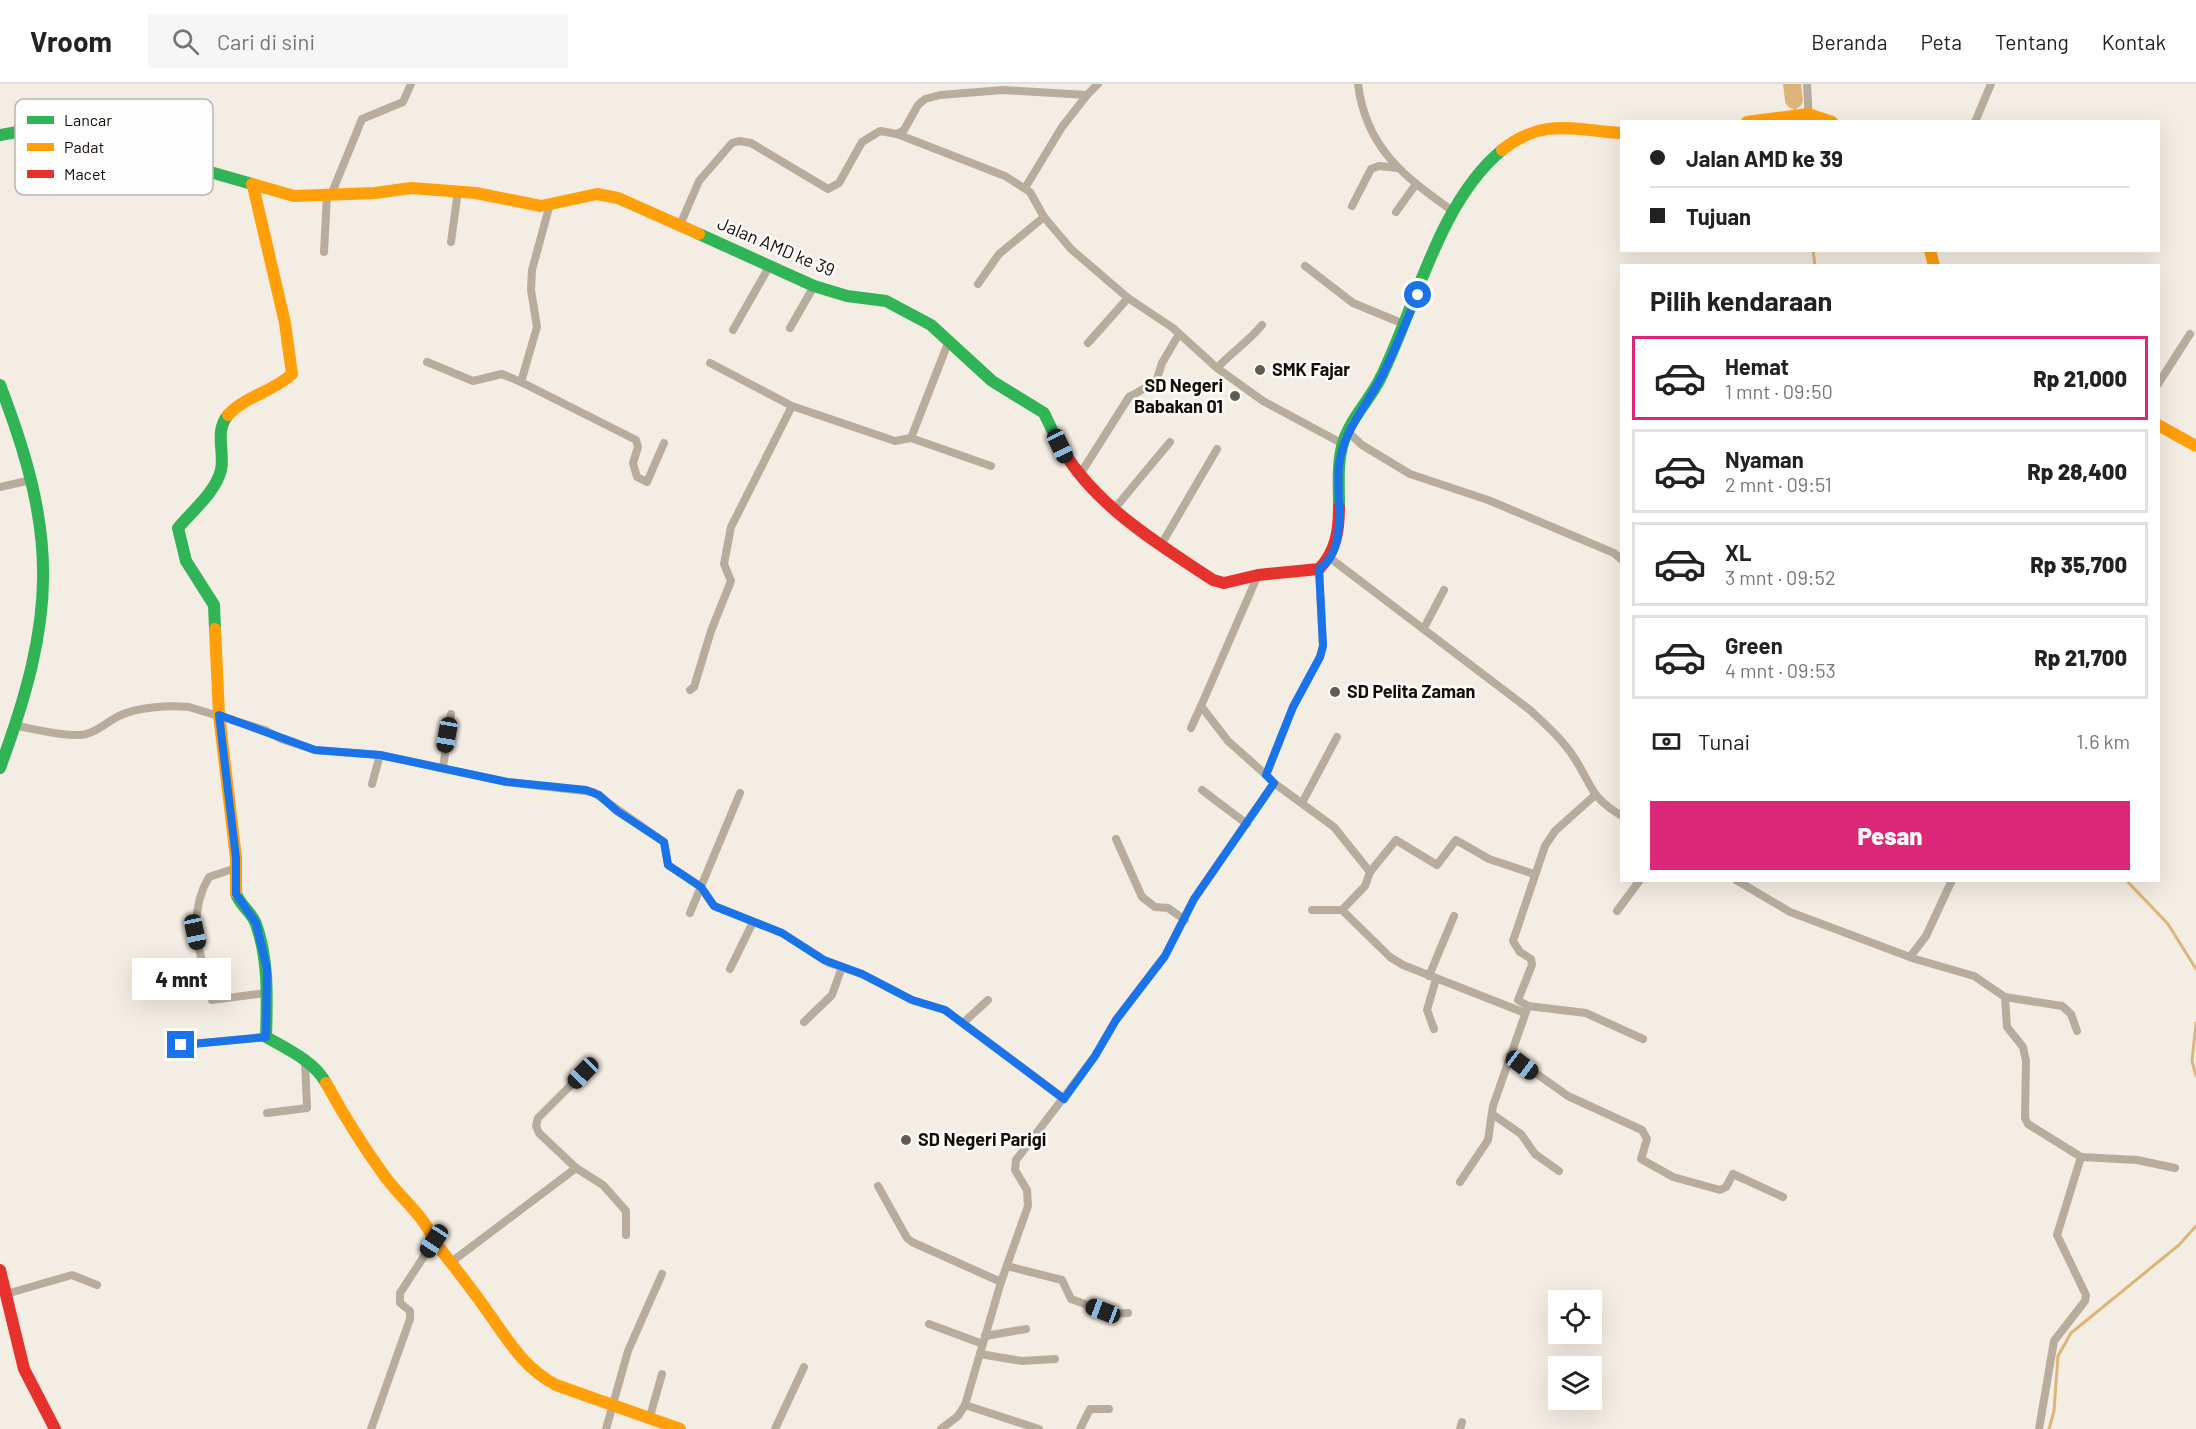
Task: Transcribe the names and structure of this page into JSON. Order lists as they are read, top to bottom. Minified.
{"streets":{"street":["Jalan AMD ke 39"]},"places":["SMK Fajar","SD Negeri Babakan 01","SD Pelita Zaman","SD Negeri Parigi"],"legend":["Lancar","Padat","Macet"],"page":{"header":"Vroom","search":"Cari di sini","nav":["Beranda","Peta","Tentang","Kontak"],"banner":["Jalan AMD ke 39","Tujuan"],"heading":"Pilih kendaraan","list":[{"name":"Hemat","note":"1 mnt · 09:50","value":"Rp 21,000"},{"name":"Nyaman","note":"2 mnt · 09:51","value":"Rp 28,400"},{"name":"XL","note":"3 mnt · 09:52","value":"Rp 35,700"},{"name":"Green","note":"4 mnt · 09:53","value":"Rp 21,700"}],"pay":["Tunai","1.6 km"],"buttons":"Pesan","bubble":"4 mnt"}}
